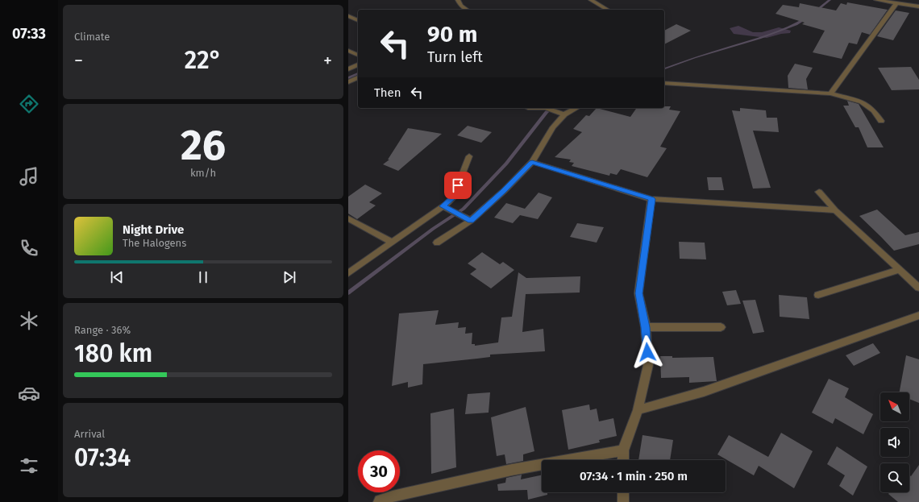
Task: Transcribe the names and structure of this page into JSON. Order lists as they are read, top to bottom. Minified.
{"north":"top left","page":{"tabs":"07:33","tile":["Climate",["26","km/h"],["Range · 36%","180 km"],["Arrival","07:34"]],"turn":["90 m","Turn left"],"heat":["−","22°","+"],"then":"Then","song":["Night Drive","The Halogens"],"limit":"30","trip":"07:34 · 1 min · 250 m"}}
